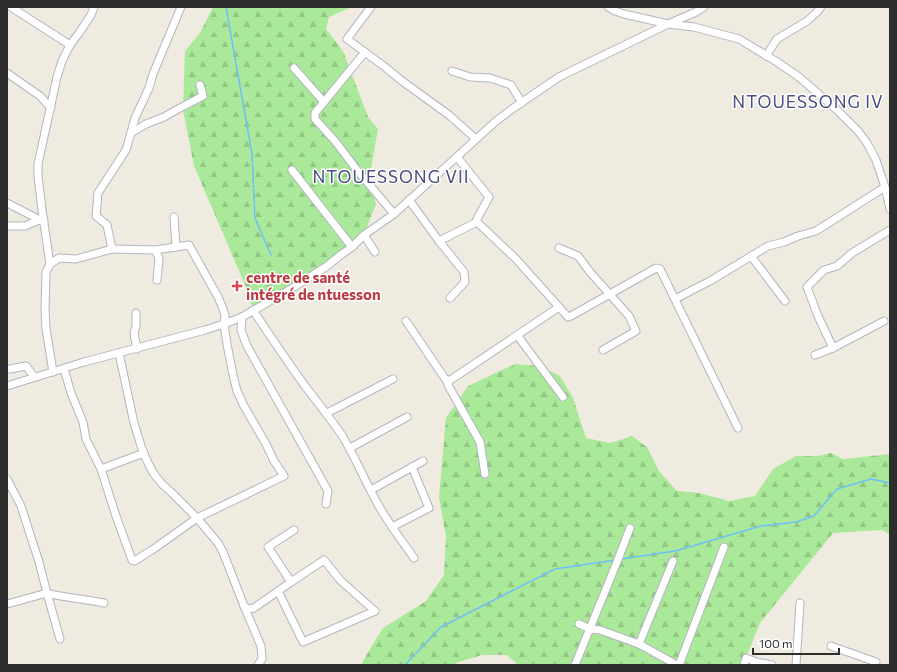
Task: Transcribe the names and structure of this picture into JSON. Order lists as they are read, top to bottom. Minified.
{"districts":["NTOUESSONG IV","NTOUESSONG VII"],"places":{"health":["centre de santé intégré de ntuesson"]},"scale_bar":"100 m"}
